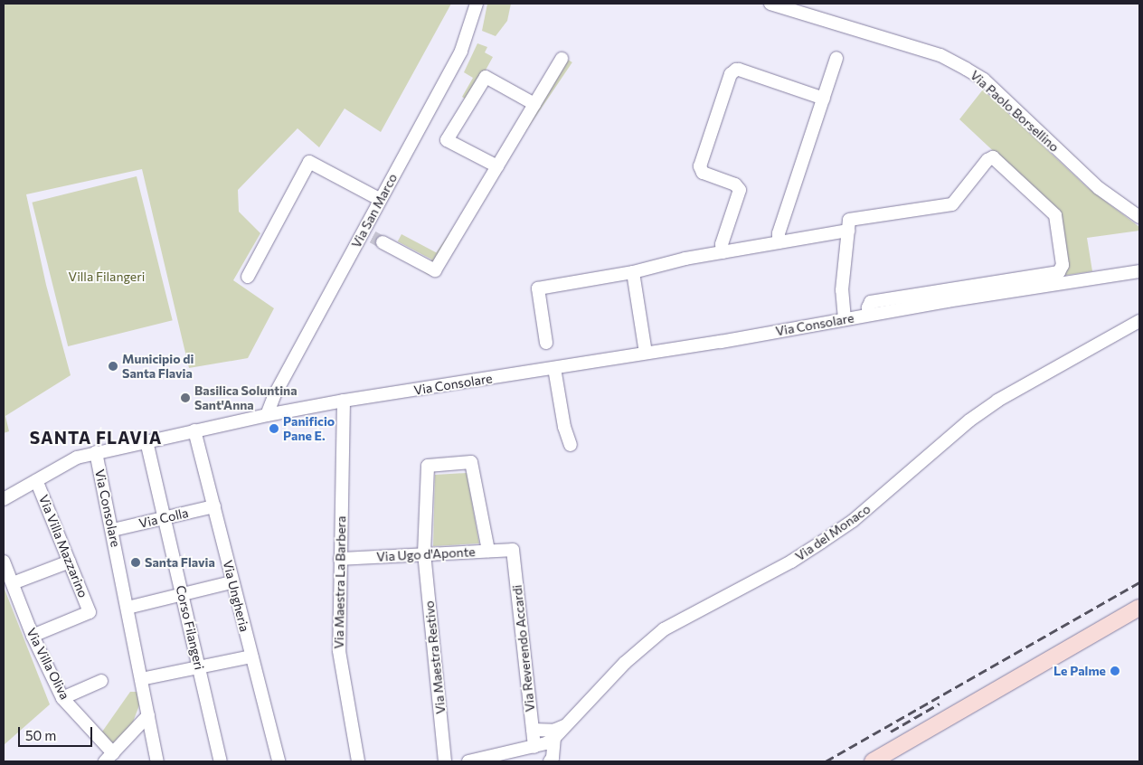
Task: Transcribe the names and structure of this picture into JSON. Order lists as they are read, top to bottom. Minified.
{"streets":{"street":["Via Paolo Borsellino","Via San Marco","Via Consolare","Via Colla","Via del Monaco","Via Villa Mazzarino","Via Ugo d'Aponte","Via Maestra La Barbera","Via Ungheria","Corso Filangeri","Via Reverendo Accardi","Via Maestra Restivo","Via Villa Oliva"]},"crossings":[["Via San Marco","Via Consolare"],["Via Consolare","Via Colla"],["Via Consolare","Via Maestra La Barbera"],["Via Consolare","Via Ungheria"],["Via Consolare","Corso Filangeri"],["Via Colla","Via Ungheria"],["Via Colla","Corso Filangeri"],["Via Villa Mazzarino","Via Villa Oliva"],["Via Ugo d'Aponte","Via Maestra La Barbera"],["Via Ugo d'Aponte","Via Reverendo Accardi"],["Via Ugo d'Aponte","Via Maestra Restivo"]],"districts":["SANTA FLAVIA"],"parks":["Villa Filangeri"],"places":["Municipio di Santa Flavia","Basilica Soluntina Sant'Anna","Panificio Pane E.","Santa Flavia","Le Palme"],"scale_bar":"50 m"}
